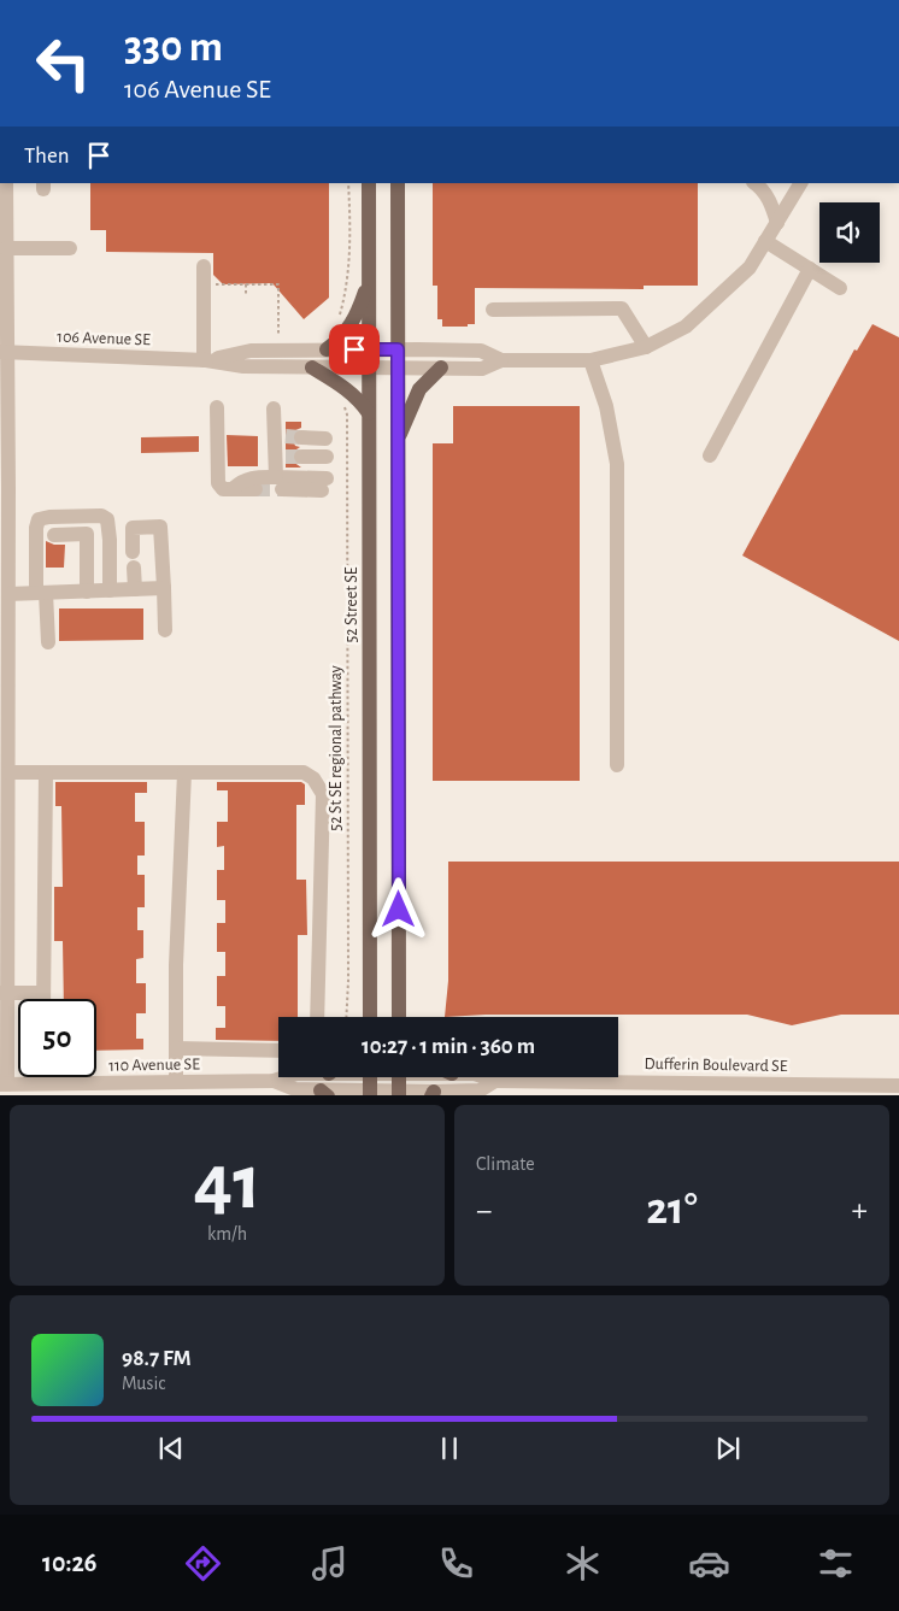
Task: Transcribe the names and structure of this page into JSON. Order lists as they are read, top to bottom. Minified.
{"streets":{"main road":["52 Street SE"],"street":["106 Avenue SE","110 Avenue SE","Dufferin Boulevard SE"],"path":["52 St SE regional pathway"]},"crossings":[["106 Avenue SE","52 Street SE"],["110 Avenue SE","Dufferin Boulevard SE"]],"page":{"turn":["330 m","106 Avenue SE"],"then":"Then","limit":"50","trip":"10:27 · 1 min · 360 m","tile":[["41","km/h"],"Climate"],"heat":["−","21°","+"],"song":["98.7 FM","Music"],"tabs":"10:26"}}
